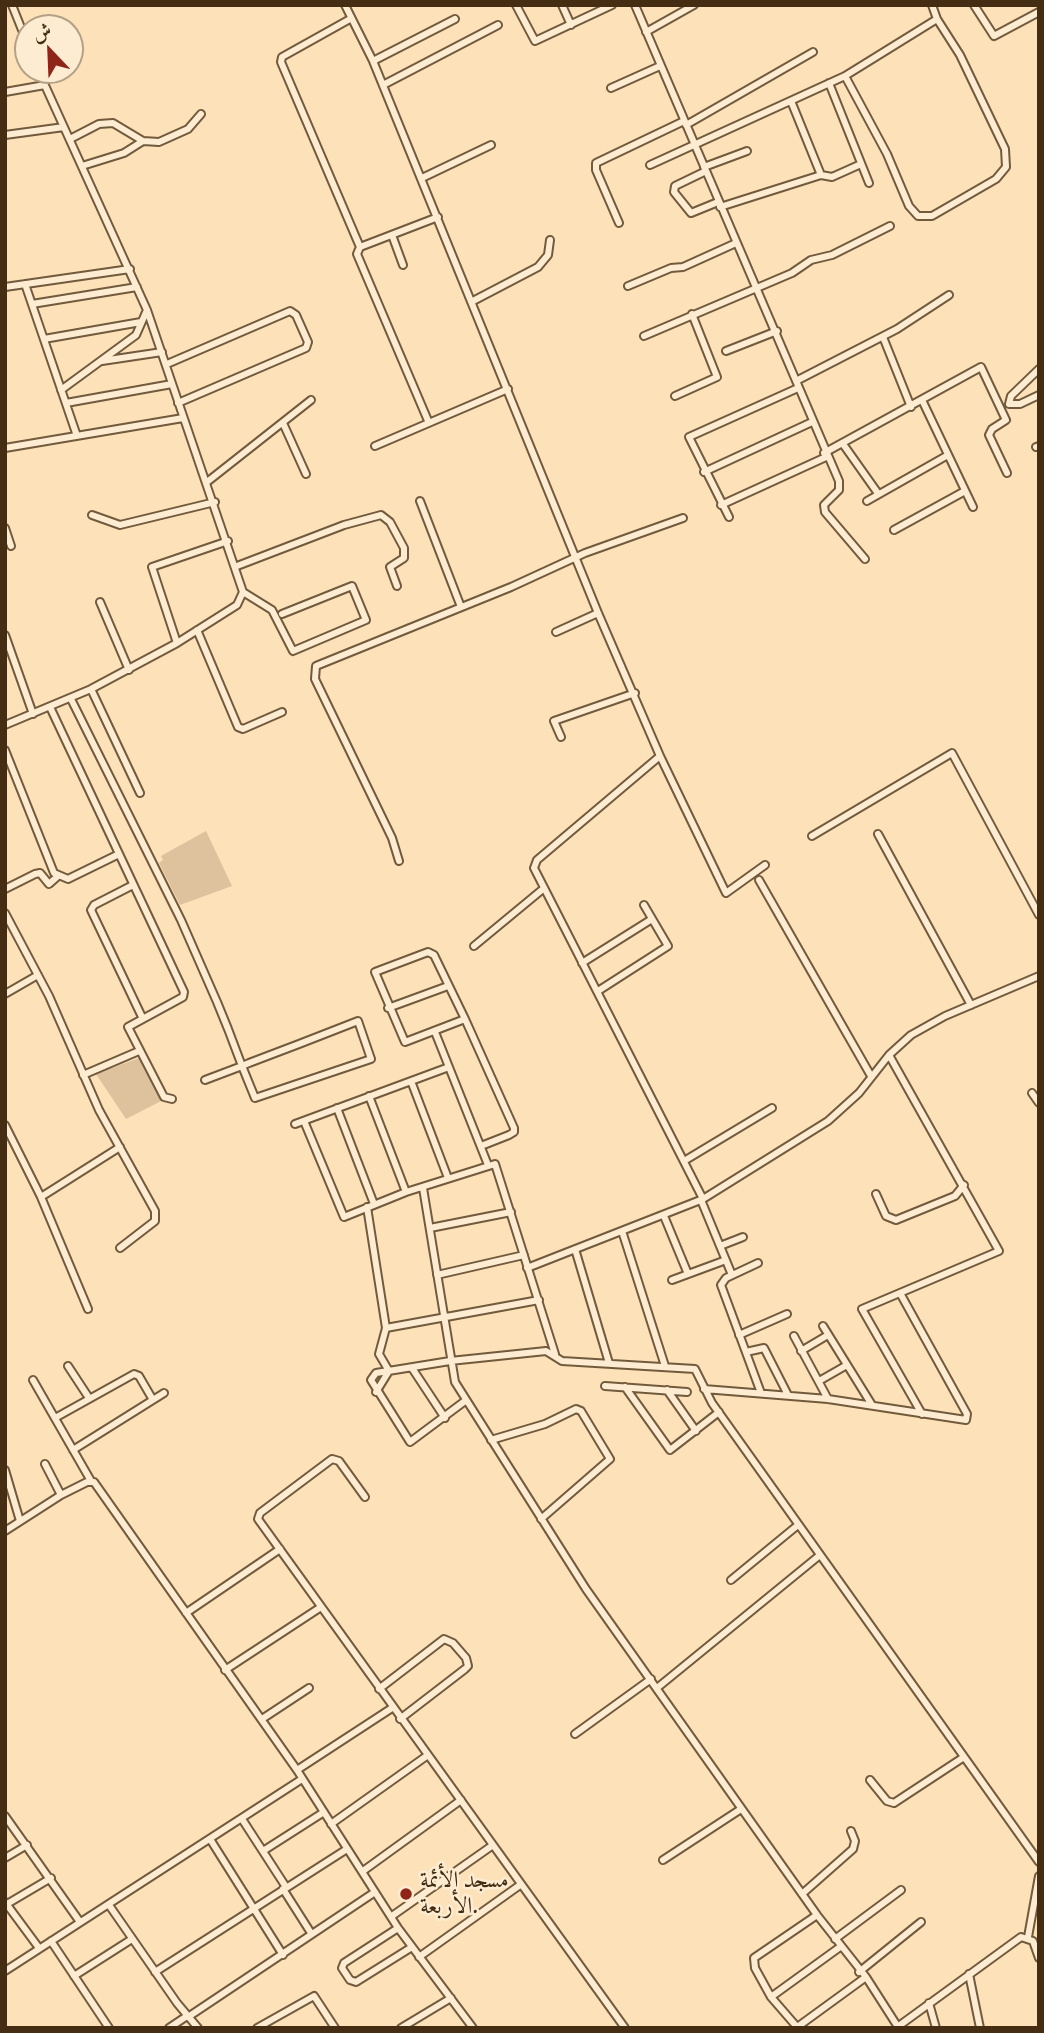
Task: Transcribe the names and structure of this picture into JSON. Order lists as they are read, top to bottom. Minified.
{"places":["مسجد الأئمة الأربعة."],"north":"top left"}
